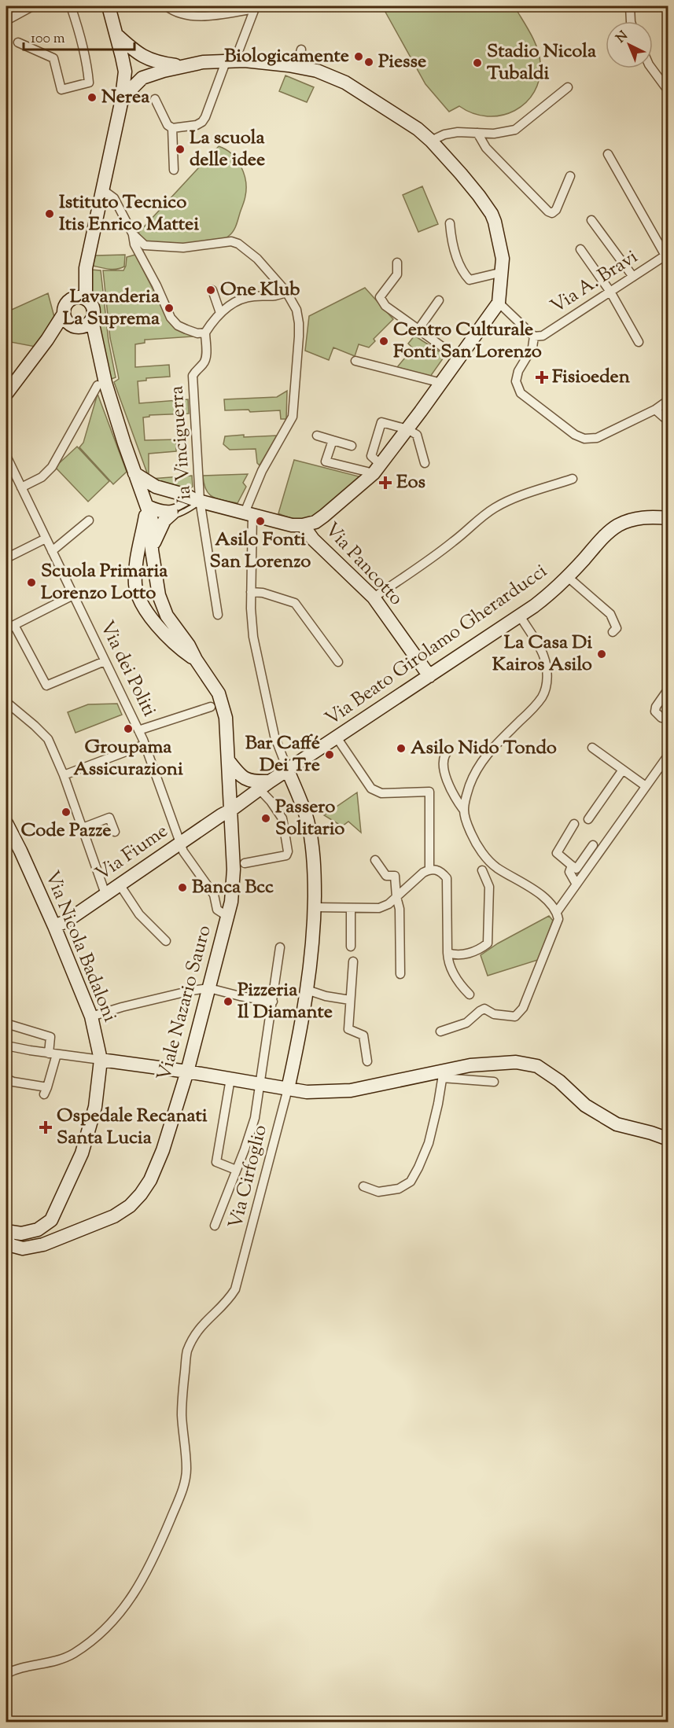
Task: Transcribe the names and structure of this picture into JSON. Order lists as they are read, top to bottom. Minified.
{"streets":{"street":["Via A. Bravi","Via Vinciguerra","Via Pancotto","Via Beato Girolamo Gherarducci","Via dei Politi","Via Fiume","Via Nicola Badaloni","Viale Nazario Sauro","Via Cirfoglio"]},"crossings":[["Via Pancotto","Via Beato Girolamo Gherarducci"],["Via Beato Girolamo Gherarducci","Via Fiume"],["Via dei Politi","Via Fiume"],["Via dei Politi","Viale Nazario Sauro"],["Via Fiume","Via Nicola Badaloni"],["Via Fiume","Viale Nazario Sauro"]],"places":{"other":["Biologicamente","Piesse","Stadio Nicola Tubaldi","Nerea","La scuola delle idee","Istituto Tecnico Itis Enrico Mattei","One Klub","Lavanderia La Suprema","Centro Culturale Fonti San Lorenzo","Asilo Fonti San Lorenzo","Scuola Primaria Lorenzo Lotto","La Casa Di Kairos Asilo","Groupama Assicurazioni","Asilo Nido Tondo","Bar Caffé Dei Tre","Code Pazze","Passero Solitario","Banca Bcc","Pizzeria Il Diamante"],"health":["Fisioeden","Eos","Ospedale Recanati Santa Lucia"]},"scale_bar":"100 m","north":"top left"}
